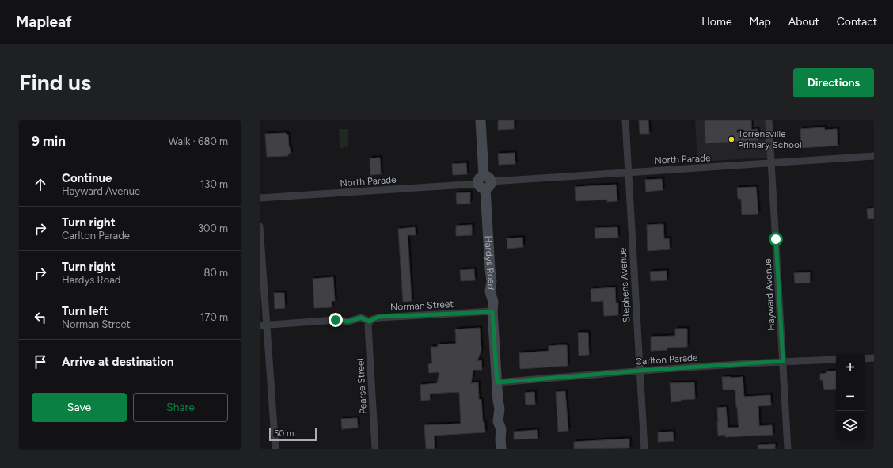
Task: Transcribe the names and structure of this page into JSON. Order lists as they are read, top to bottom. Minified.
{"streets":{"street":["North Parade","Hardys Road","Stephens Avenue","Hayward Avenue","Norman Street","Carlton Parade","Pearse Street"]},"crossings":[["North Parade","Hardys Road"],["North Parade","Stephens Avenue"],["North Parade","Hayward Avenue"],["Hardys Road","Norman Street"],["Hardys Road","Carlton Parade"],["Stephens Avenue","Carlton Parade"],["Hayward Avenue","Carlton Parade"],["Norman Street","Pearse Street"]],"places":["Torrensville Primary School"],"scale_bar":"50 m","page":{"header":"Mapleaf","nav":["Home","Map","About","Contact"],"buttons":["Directions",["Save","Share"]],"title":"Find us","heading":["9 min","Walk · 680 m"],"list":[["Continue","Hayward Avenue","130 m"],["Turn right","Carlton Parade","300 m"],["Turn right","Hardys Road","80 m"],["Turn left","Norman Street","170 m"],"Arrive at destination"],"map_buttons":["+","−"],"scale":"50 m"}}
